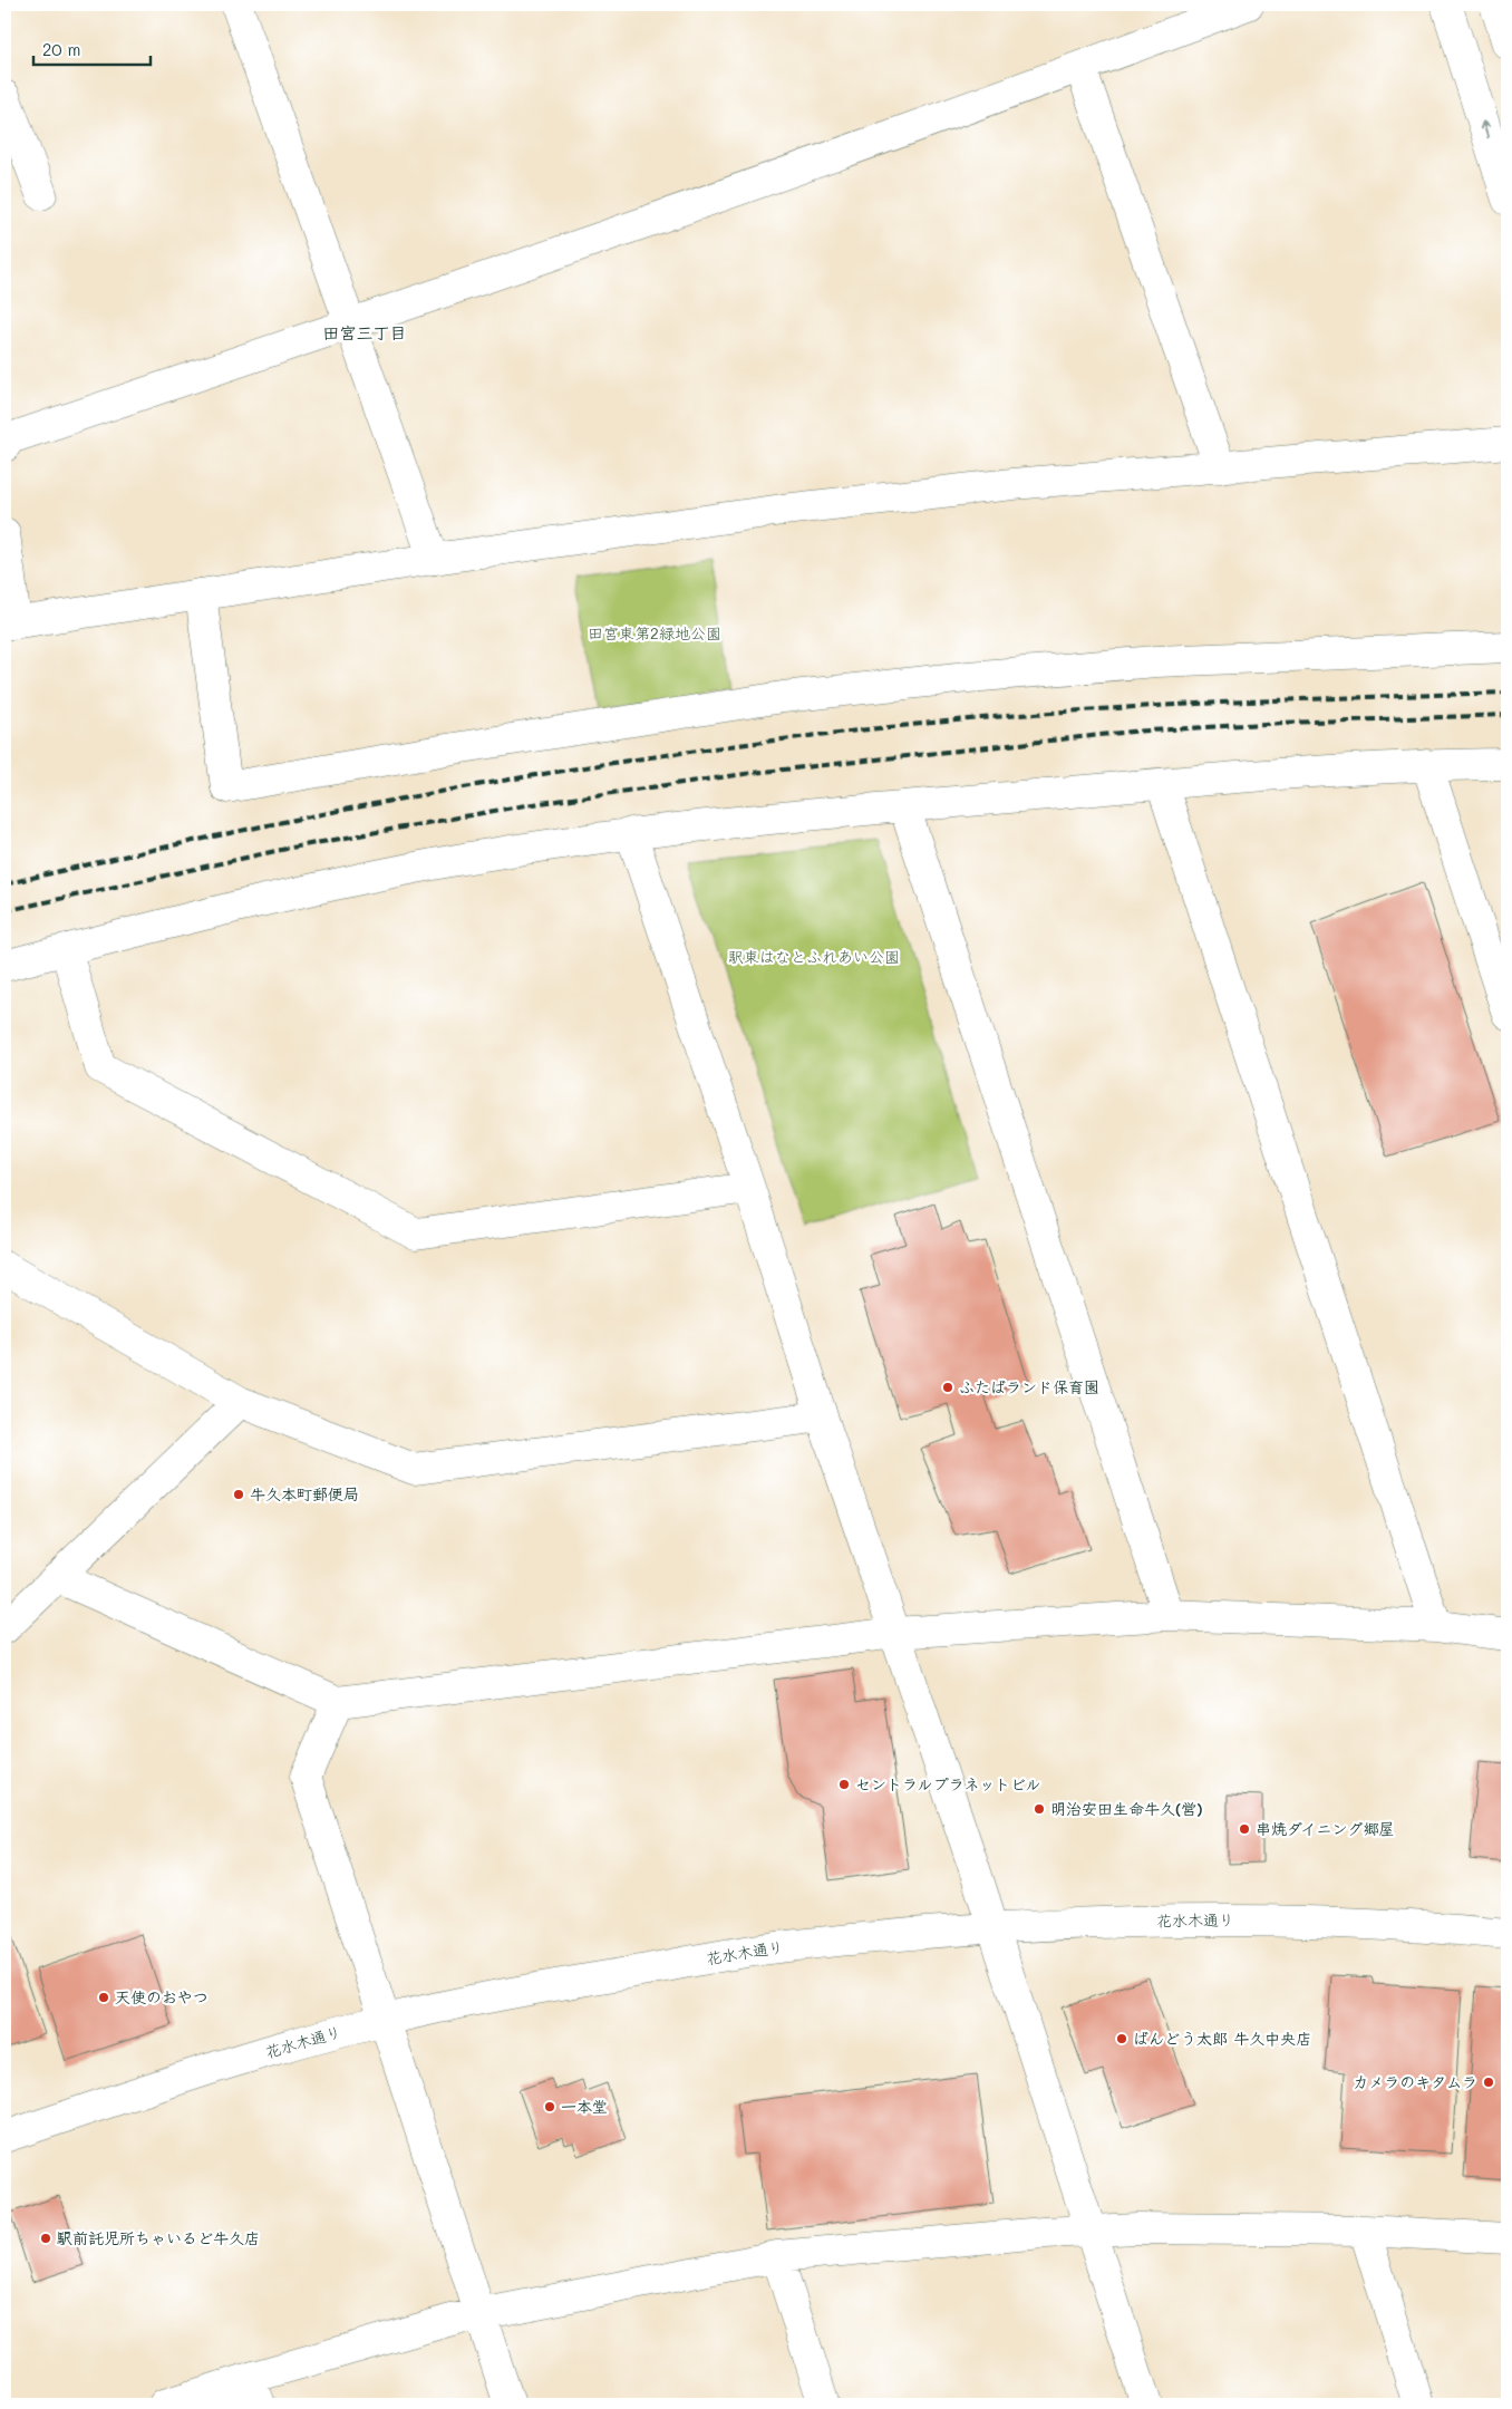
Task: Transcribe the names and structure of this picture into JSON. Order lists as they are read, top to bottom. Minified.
{"streets":{"street":["花水木通り"]},"districts":["田宮三丁目"],"parks":["田宮東第2緑地公園","駅東はなとふれあい公園"],"places":["ふたばランド保育園","牛久本町郵便局","セントラルプラネットビル","明治安田生命牛久(営)","串焼ダイニング郷屋","天使のおやつ","ばんどう太郎 牛久中央店","カメラのキタムラ","一本堂","駅前託児所ちゃいるど牛久店"],"scale_bar":"20 m"}
